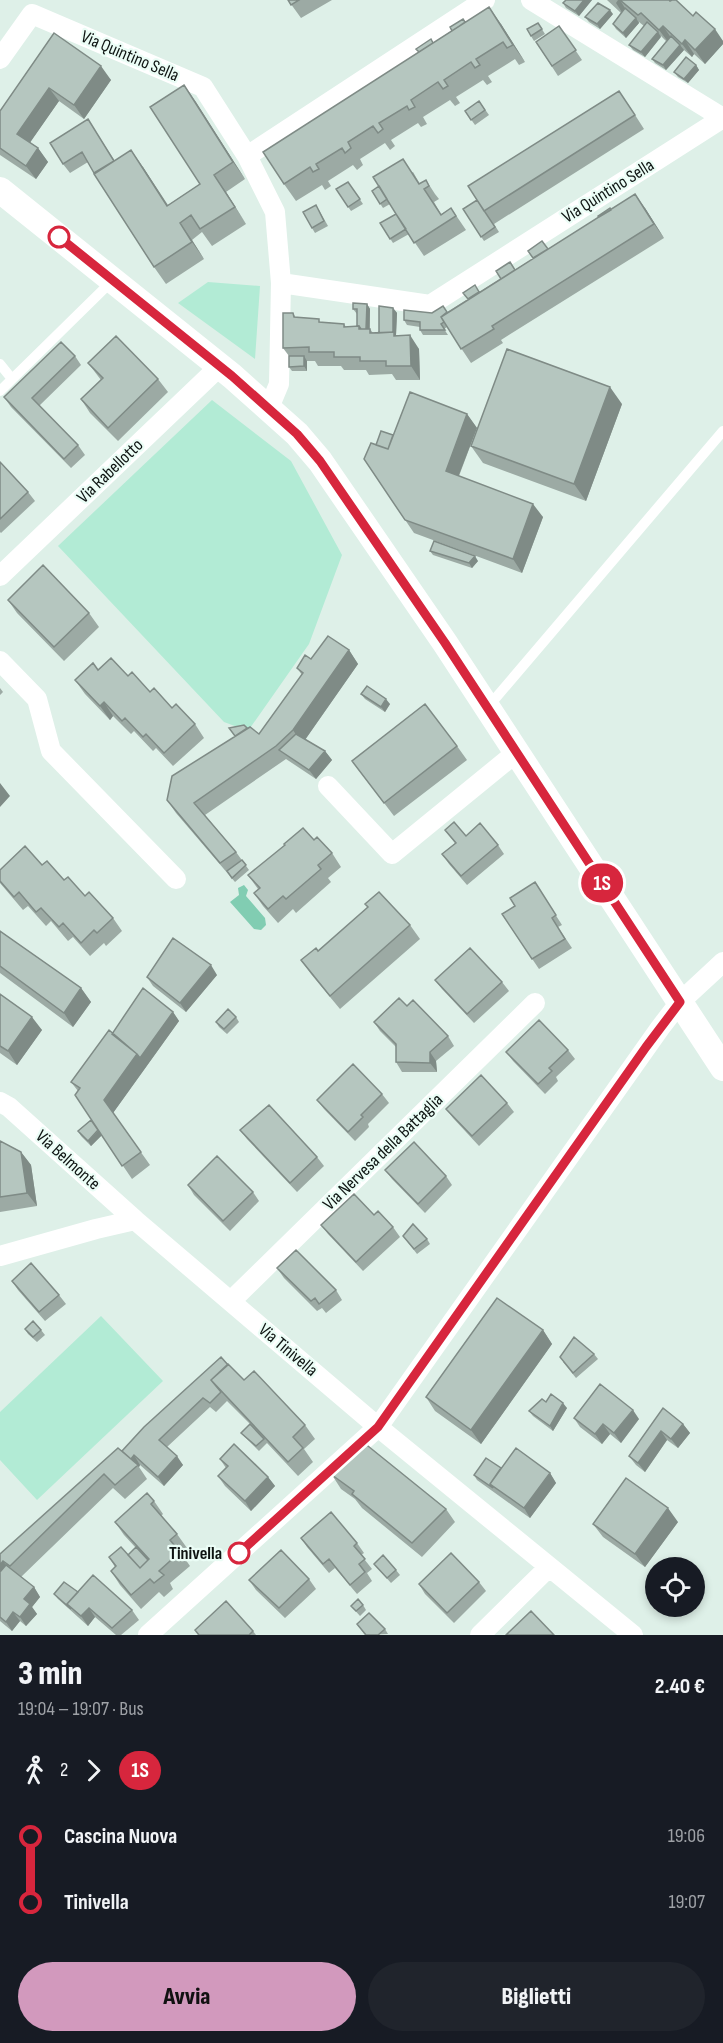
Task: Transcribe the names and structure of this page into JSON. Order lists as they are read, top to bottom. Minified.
{"streets":{"street":["Via Quintino Sella","Via Rabellotto","Via Nervesa della Battaglia","Via Belmonte","Via Tinivella"]},"crossings":[["Via Nervesa della Battaglia","Via Tinivella"],["Via Belmonte","Via Tinivella"]],"places":["Tinivella"],"lines":["bus line 1S"],"page":{"on_map":"1S","heading":["3 min","19:04 – 19:07 · Bus","2.40 €"],"legs":["2","1S"],"list":[{"name":"Cascina Nuova","value":"19:06"},{"name":"Tinivella","value":"19:07"}],"buttons":["Avvia","Biglietti"]}}
